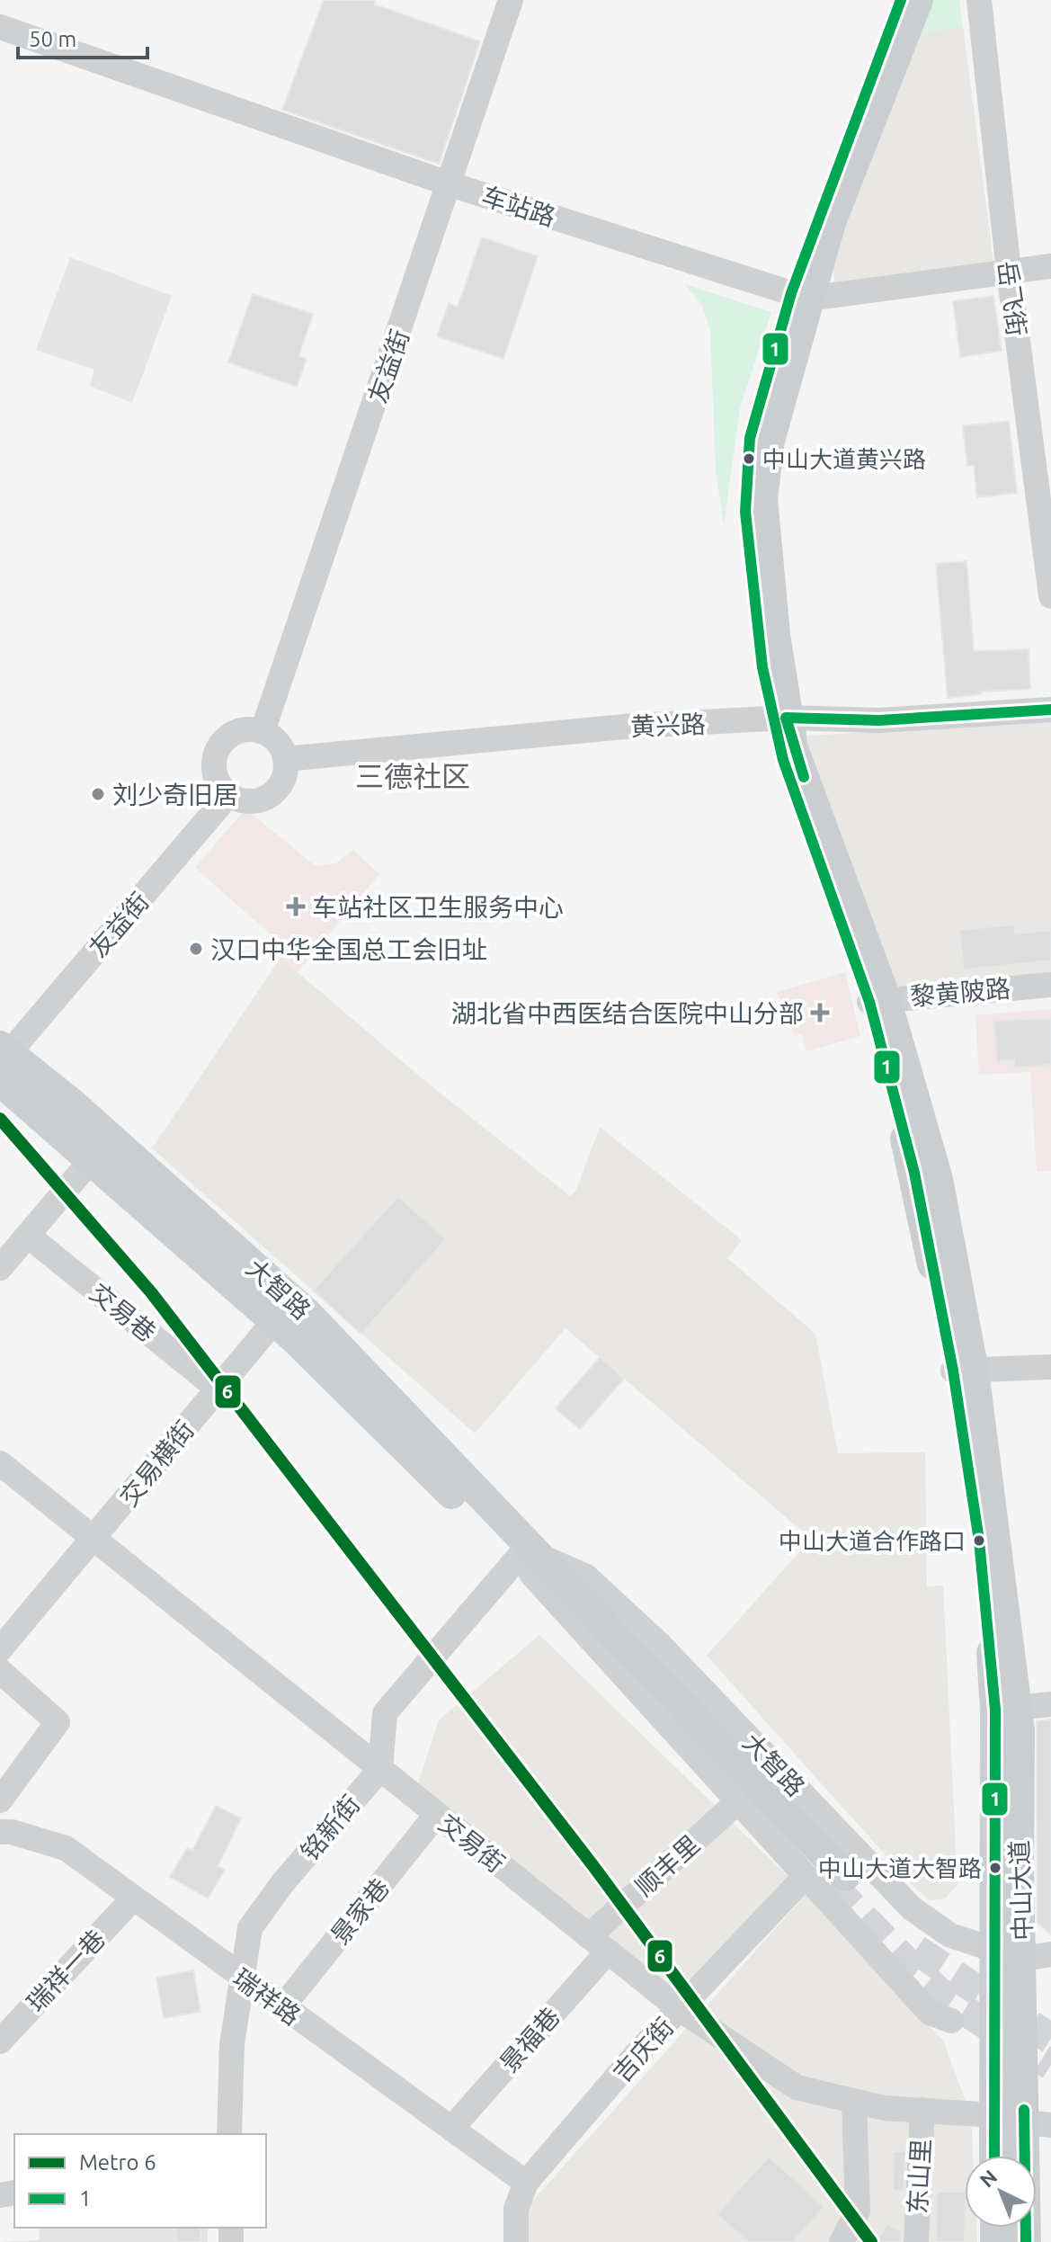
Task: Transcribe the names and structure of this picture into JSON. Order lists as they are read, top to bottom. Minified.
{"streets":{"main road":["大智路","中山大道"],"street":["车站路","岳飞街","友益街","黄兴路","黎黄陂路","交易巷","交易横街","铭新街","交易街","顺丰里","景家巷","瑞祥一巷","瑞祥路","景福巷","吉庆街","东山里"]},"crossings":[["车站路","岳飞街"],["车站路","友益街"],["车站路","中山大道"],["友益街","黄兴路"],["友益街","大智路"],["黄兴路","中山大道"],["黎黄陂路","中山大道"],["大智路","交易横街"],["大智路","顺丰里"],["大智路","中山大道"],["大智路","吉庆街"],["交易巷","交易横街"],["交易横街","交易街"],["铭新街","交易街"],["铭新街","瑞祥路"],["交易街","顺丰里"],["交易街","中山大道"],["交易街","景家巷"],["交易街","景福巷"],["交易街","吉庆街"],["交易街","东山里"],["顺丰里","景福巷"],["景家巷","瑞祥路"],["瑞祥一巷","瑞祥路"],["瑞祥路","景福巷"],["瑞祥路","吉庆街"]],"districts":["三德社区"],"places":{"other":["中山大道黄兴路","刘少奇旧居","汉口中华全国总工会旧址","中山大道合作路口","中山大道大智路"],"health":["车站社区卫生服务中心","湖北省中西医结合医院中山分部"]},"lines":["transit line 1","metro line 6"],"legend":["Metro 6","1"],"scale_bar":"50 m","north":"top left"}
